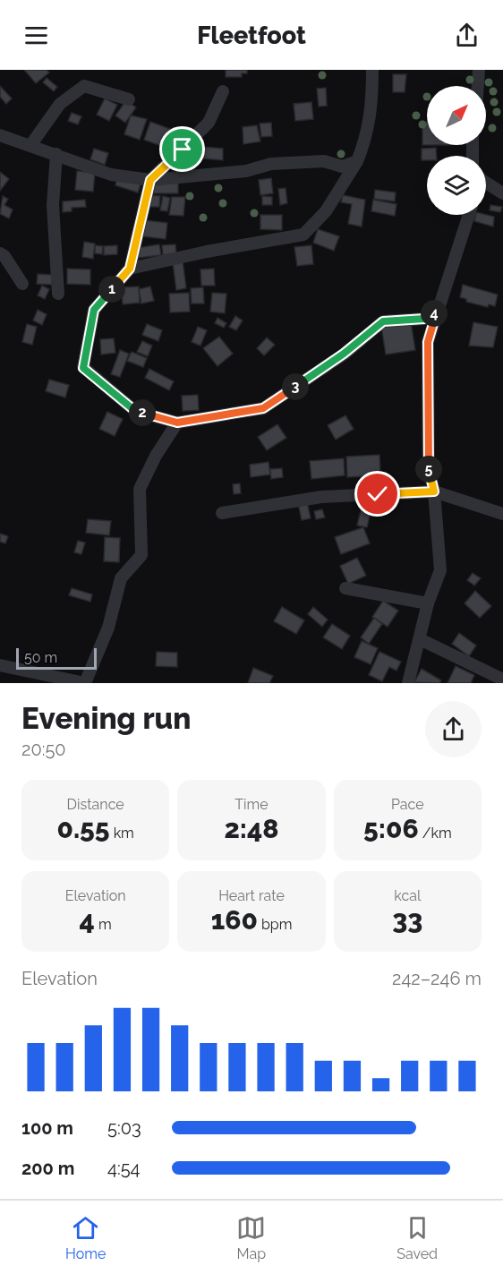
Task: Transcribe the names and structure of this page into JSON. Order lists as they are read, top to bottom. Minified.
{"scale_bar":"50 m","north":"top right","page":{"header":"Fleetfoot","pins":["1","4","3","2","5"],"scale":"50 m","heading":["Evening run","20:50"],"stats":[["Distance","0.55 km"],["Time","2:48"],["Pace","5:06 /km"],["Elevation","4 m"],["Heart rate","160 bpm"],["kcal","33"]],"chart":["Elevation","242–246 m"],"list":[{"name":"100 m","note":"5:03"},{"name":"200 m","note":"4:54"}],"tabs":["Home","Map","Saved"]}}
